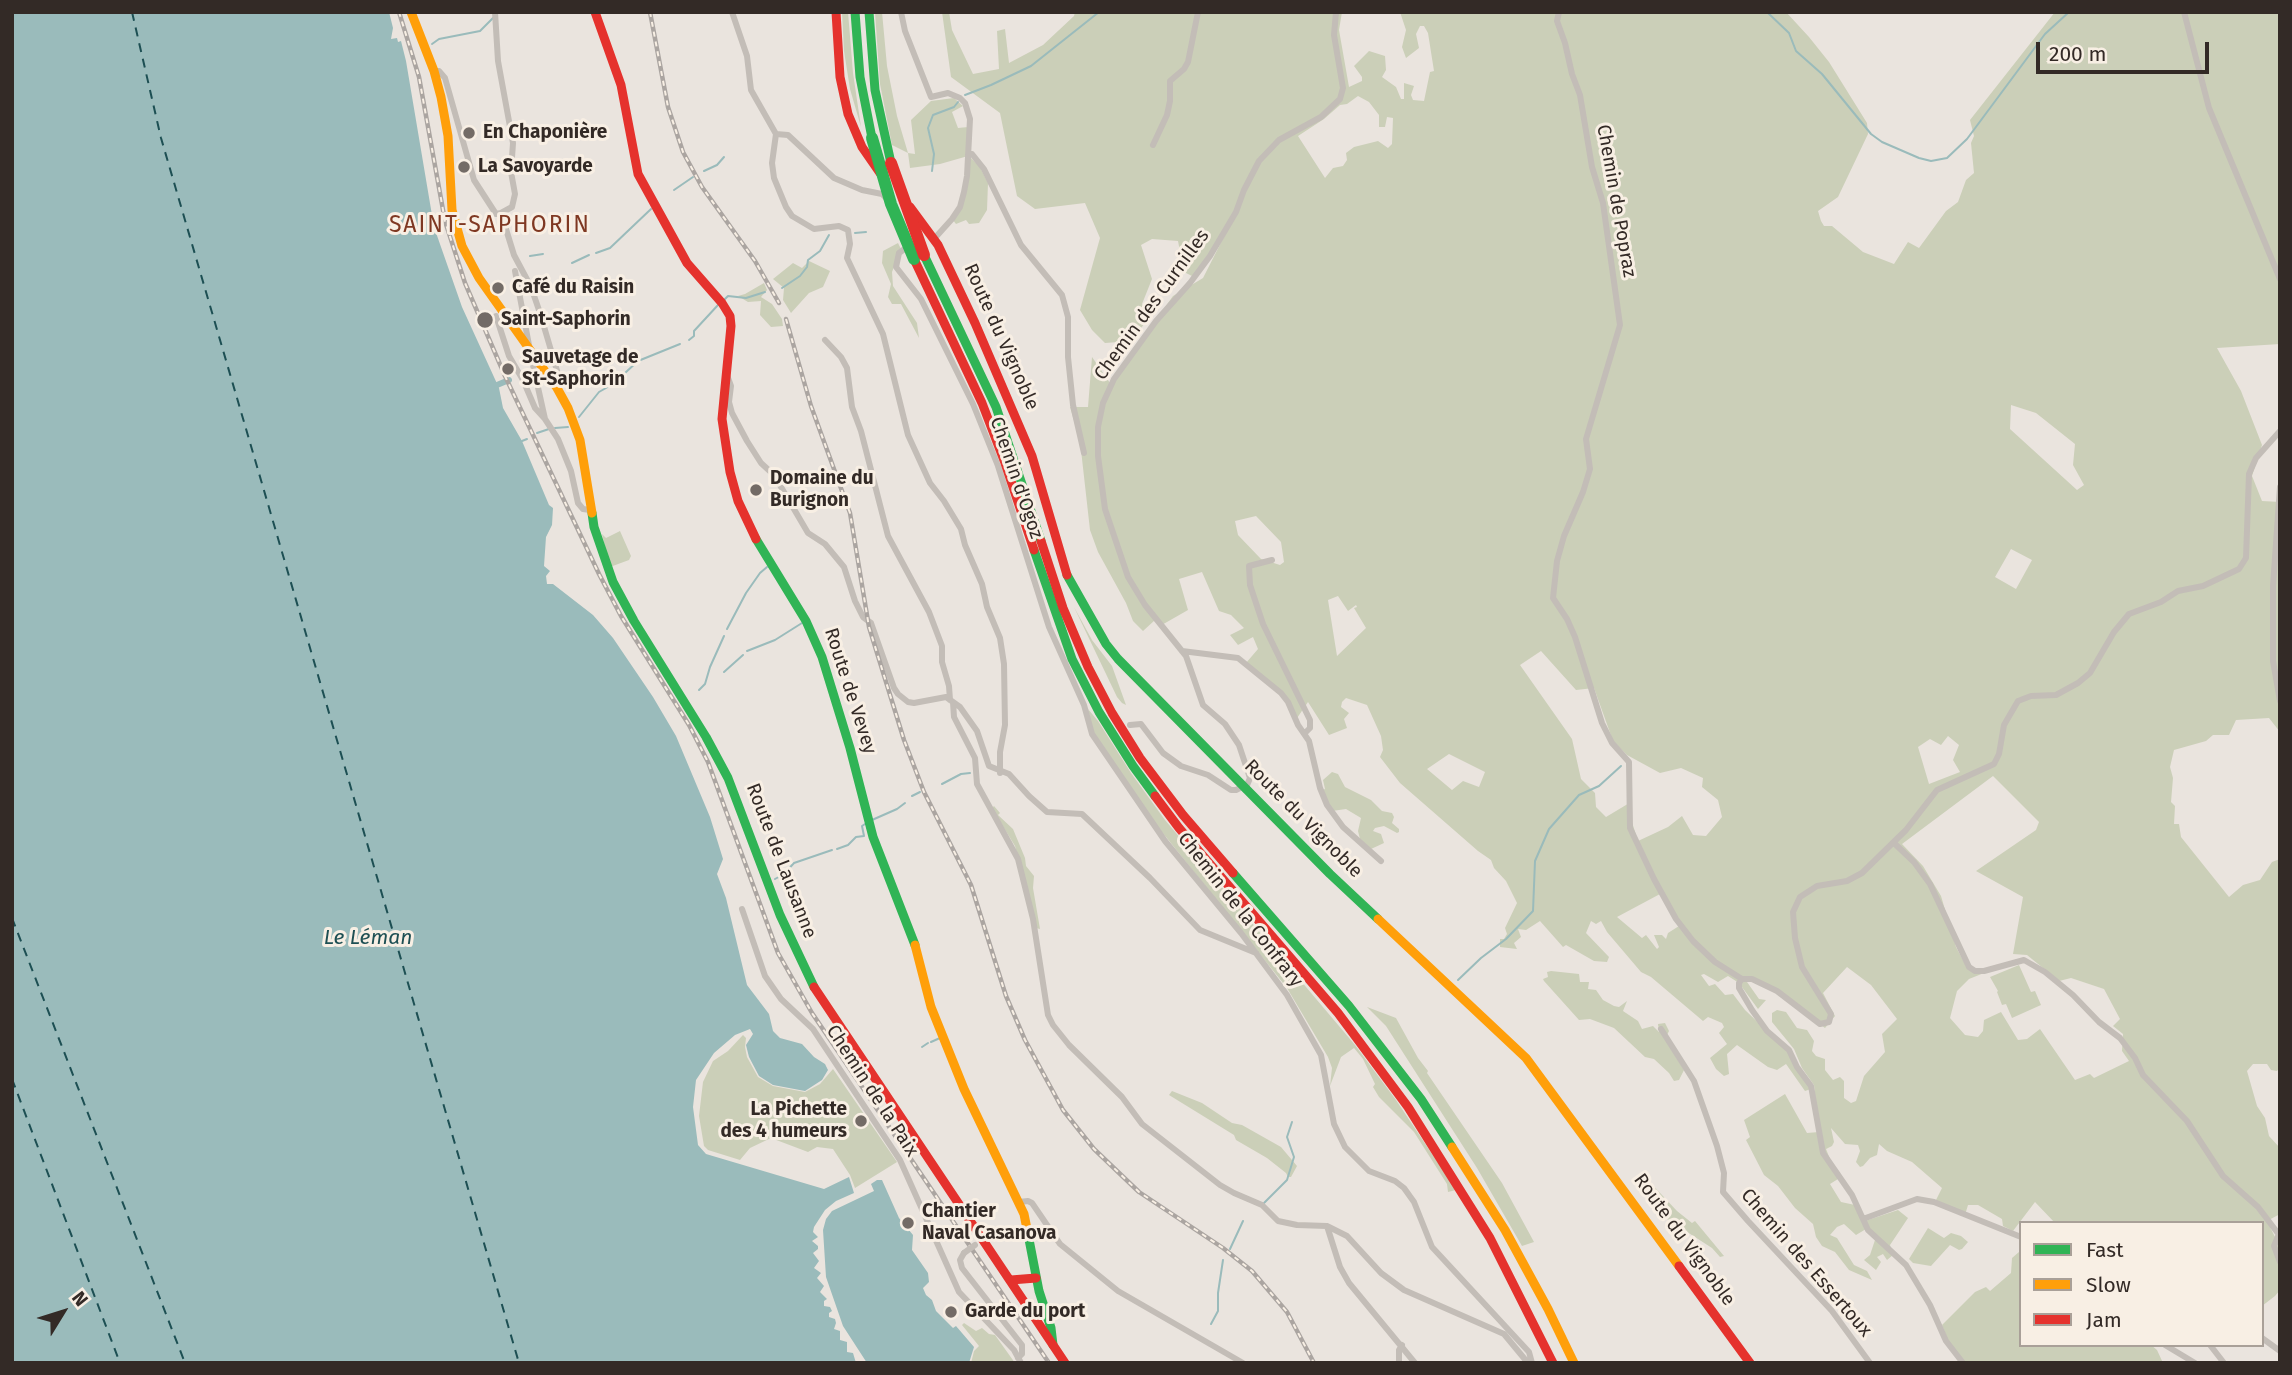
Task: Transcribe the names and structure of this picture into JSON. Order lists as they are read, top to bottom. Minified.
{"streets":{"main road":["Route du Vignoble","Route de Vevey","Route de Lausanne"],"street":["Chemin de Popraz","Chemin des Curnilles","Chemin d'Ogoz","Chemin de la Confrary","Chemin de la Paix","Chemin des Essertoux"]},"crossings":[["Chemin des Curnilles","Route du Vignoble"],["Route du Vignoble","Chemin d'Ogoz"],["Chemin d'Ogoz","Chemin de la Confrary"],["Route de Vevey","Route de Lausanne"]],"districts":["SAINT-SAPHORIN"],"water":["Le Léman"],"places":["En Chaponière","La Savoyarde","Café du Raisin","Saint-Saphorin","Sauvetage de St-Saphorin","Domaine du Burignon","La Pichette des 4 humeurs","Chantier Naval Casanova","Garde du port"],"legend":["Fast","Slow","Jam"],"scale_bar":"200 m","north":"top right"}
